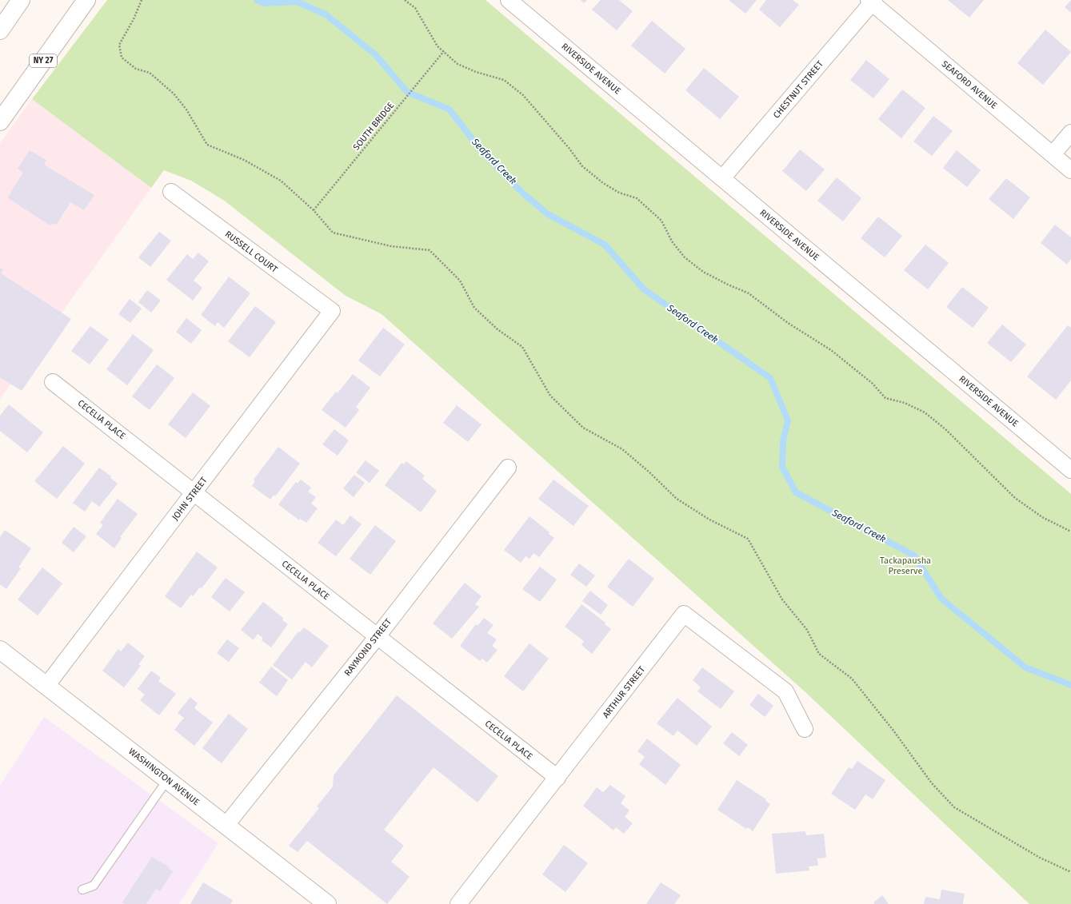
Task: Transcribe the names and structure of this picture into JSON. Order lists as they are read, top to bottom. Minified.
{"streets":{"main road":["NY 27","WASHINGTON AVENUE"],"street":["RIVERSIDE AVENUE","SEAFORD AVENUE","CHESTNUT STREET","RUSSELL COURT","CECELIA PLACE","JOHN STREET","RAYMOND STREET","ARTHUR STREET"],"path":["SOUTH BRIDGE"]},"crossings":[["RIVERSIDE AVENUE","CHESTNUT STREET"],["SEAFORD AVENUE","CHESTNUT STREET"],["RUSSELL COURT","JOHN STREET"],["CECELIA PLACE","JOHN STREET"],["CECELIA PLACE","RAYMOND STREET"],["CECELIA PLACE","ARTHUR STREET"],["JOHN STREET","WASHINGTON AVENUE"],["RAYMOND STREET","WASHINGTON AVENUE"]],"water":["Seaford Creek"],"parks":["Tackapausha Preserve"]}
